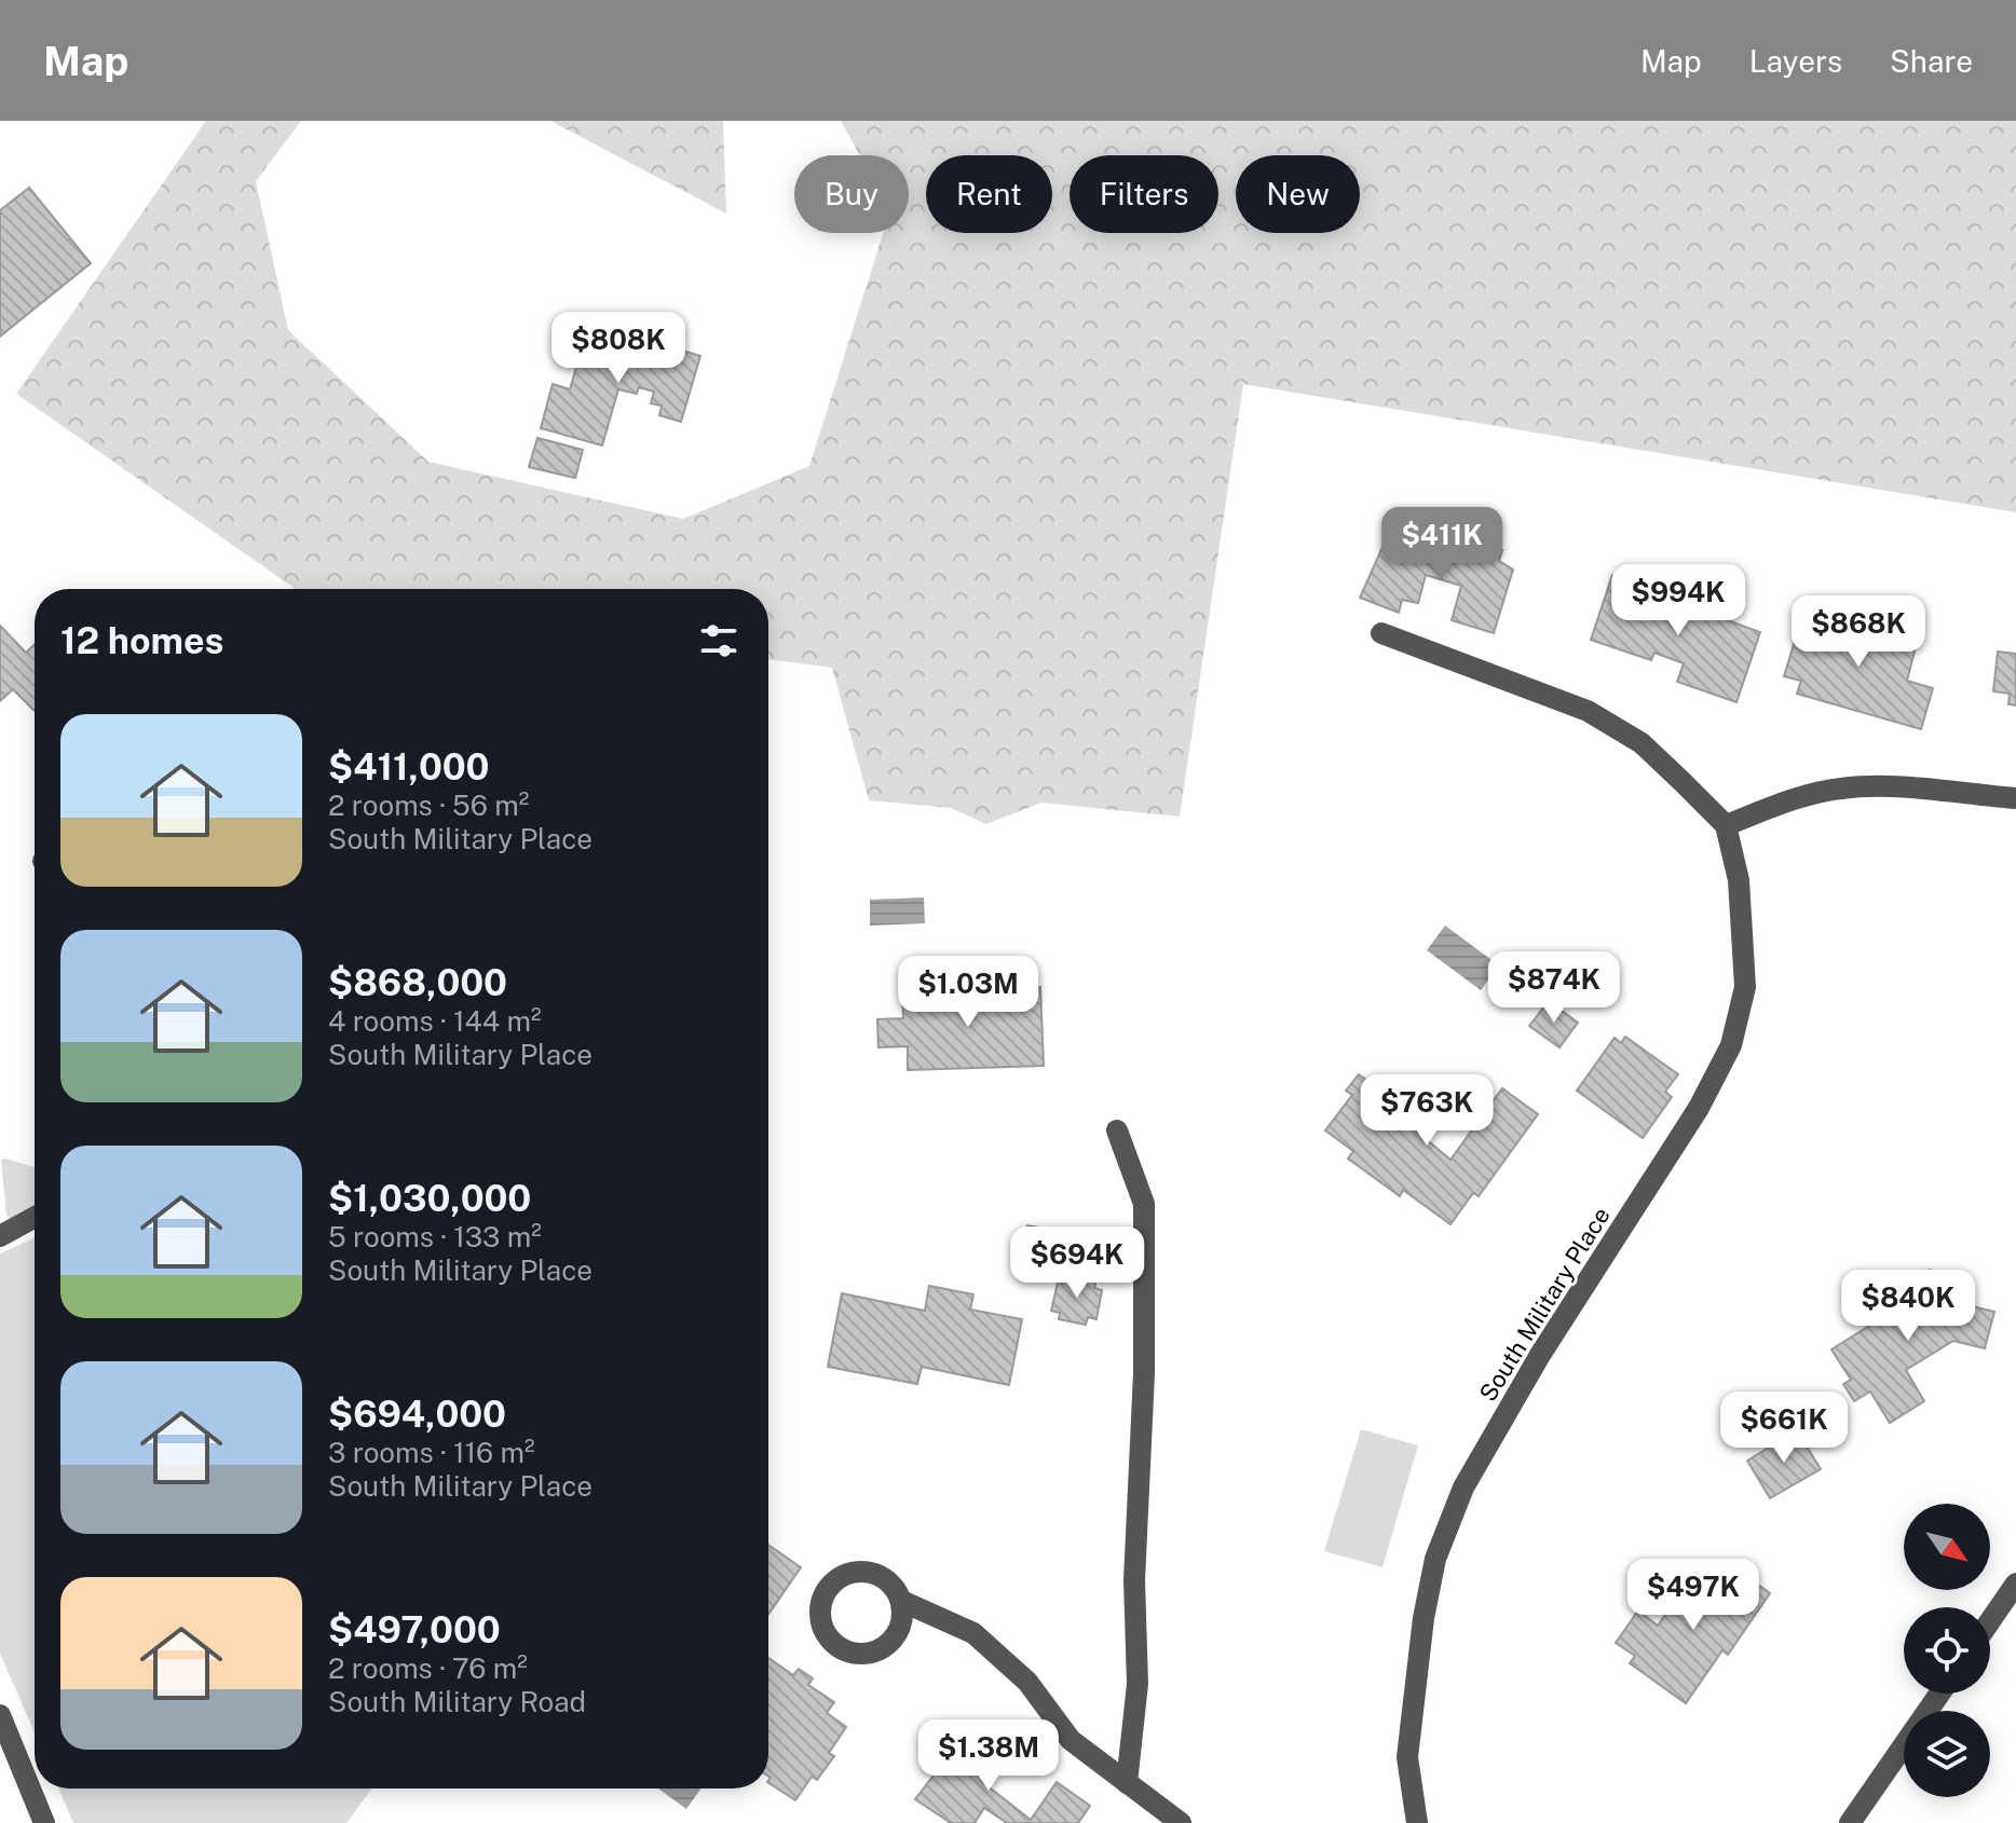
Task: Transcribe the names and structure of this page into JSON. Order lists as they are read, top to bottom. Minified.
{"streets":{"street":["South Military Place"]},"north":"bottom right","page":{"header":"Map","nav":["Map","Layers","Share"],"chip":["Buy","Rent","Filters","New"],"price":["$808K","$411K","$994K","$868K","$874K","$1.03M","$763K","$694K","$840K","$661K","$497K","$1.38M"],"heading":"12 homes","list":[{"name":"$411,000","note":"2 rooms · 56 m² · South Military Place"},{"name":"$868,000","note":"4 rooms · 144 m² · South Military Place"},{"name":"$1,030,000","note":"5 rooms · 133 m² · South Military Place"},{"name":"$694,000","note":"3 rooms · 116 m² · South Military Place"},{"name":"$497,000","note":"2 rooms · 76 m² · South Military Road"}]}}
